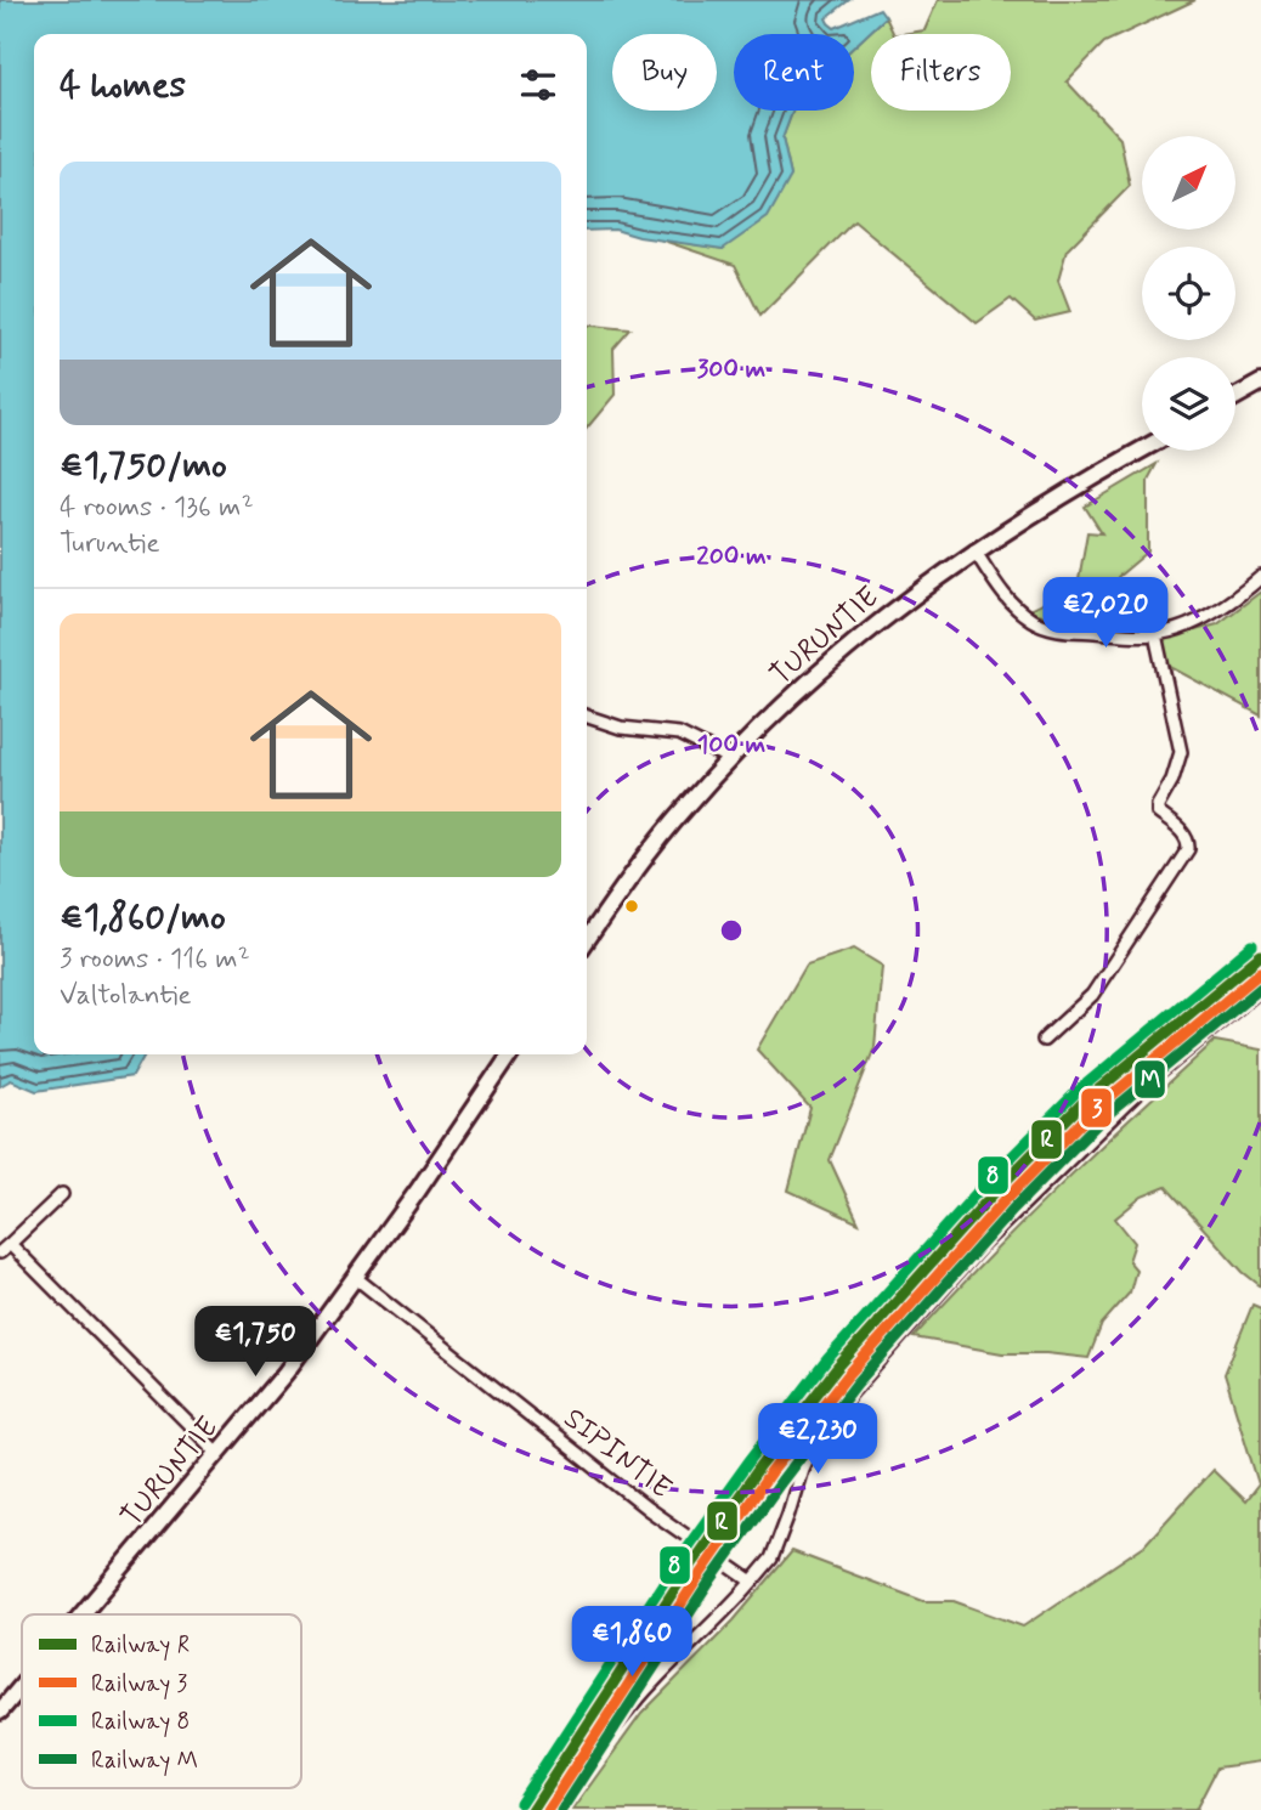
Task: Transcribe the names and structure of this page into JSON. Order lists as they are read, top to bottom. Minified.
{"streets":{"main road":["TURUNTIE"],"street":["SIPINTIE"]},"crossings":[["TURUNTIE","SIPINTIE"]],"lines":["rail line 8","rail line R","rail line 3","rail line M"],"legend":["Railway R","Railway 3","Railway 8","Railway M"],"north":"top right","page":{"chip":["Buy","Rent","Filters"],"heading":"4 homes","list":[{"name":"€1,750/mo","note":"4 rooms · 136 m² · Turuntie"},{"name":"€1,860/mo","note":"3 rooms · 116 m² · Valtolantie"}],"price":["€2,020","€1,750","€2,230","€1,860"]},"rings":["300 m","200 m","100 m"]}
